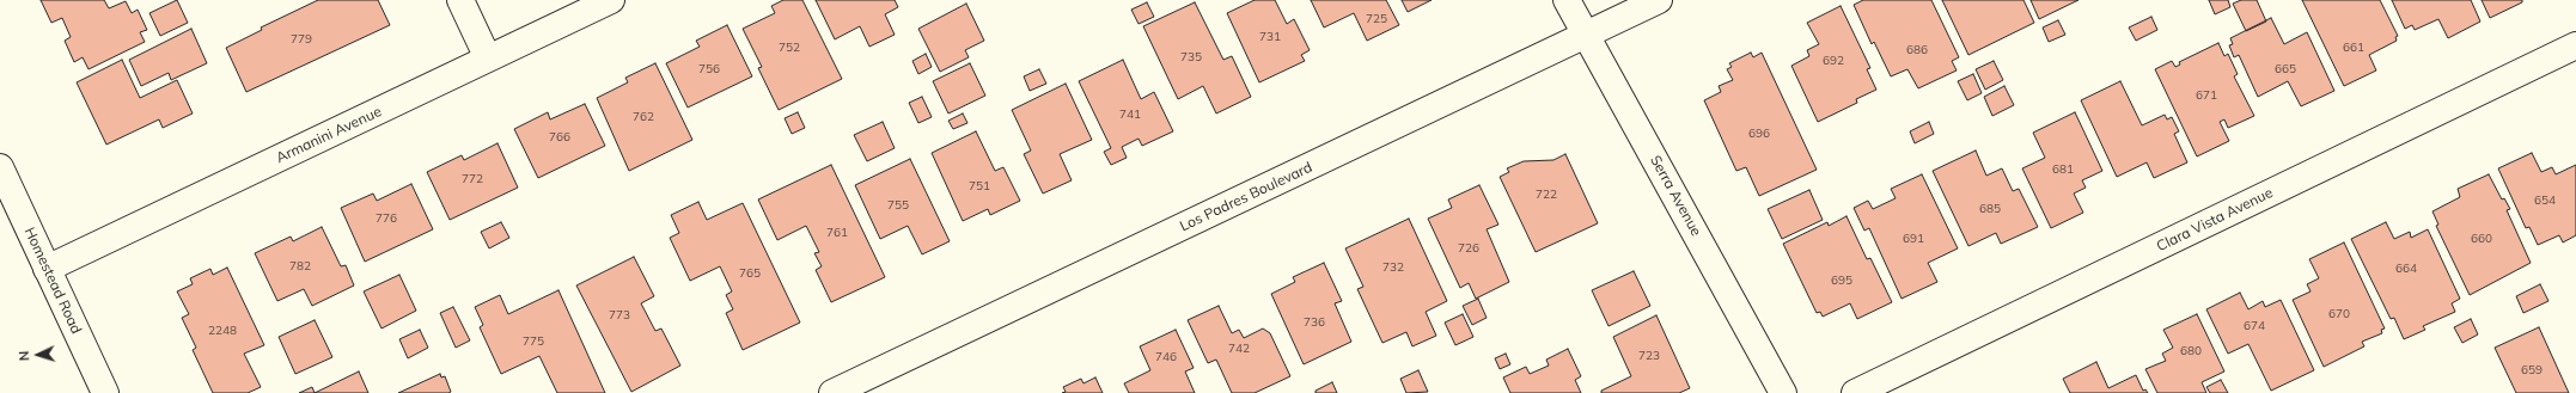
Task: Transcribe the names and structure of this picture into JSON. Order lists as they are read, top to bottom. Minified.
{"streets":{"street":["Armanini Avenue","Serra Avenue","Los Padres Boulevard","Clara Vista Avenue","Homestead Road"]},"crossings":[["Armanini Avenue","Homestead Road"],["Serra Avenue","Los Padres Boulevard"]],"house_numbers":["725","731","779","752","661","686","735","692","756","665","671","741","762","696","766","681","772","751","722","654","755","685","776","761","691","660","726","782","732","664","765","695","670","773","736","674","2248","775","742","680","723","746","659"],"north":"left"}
